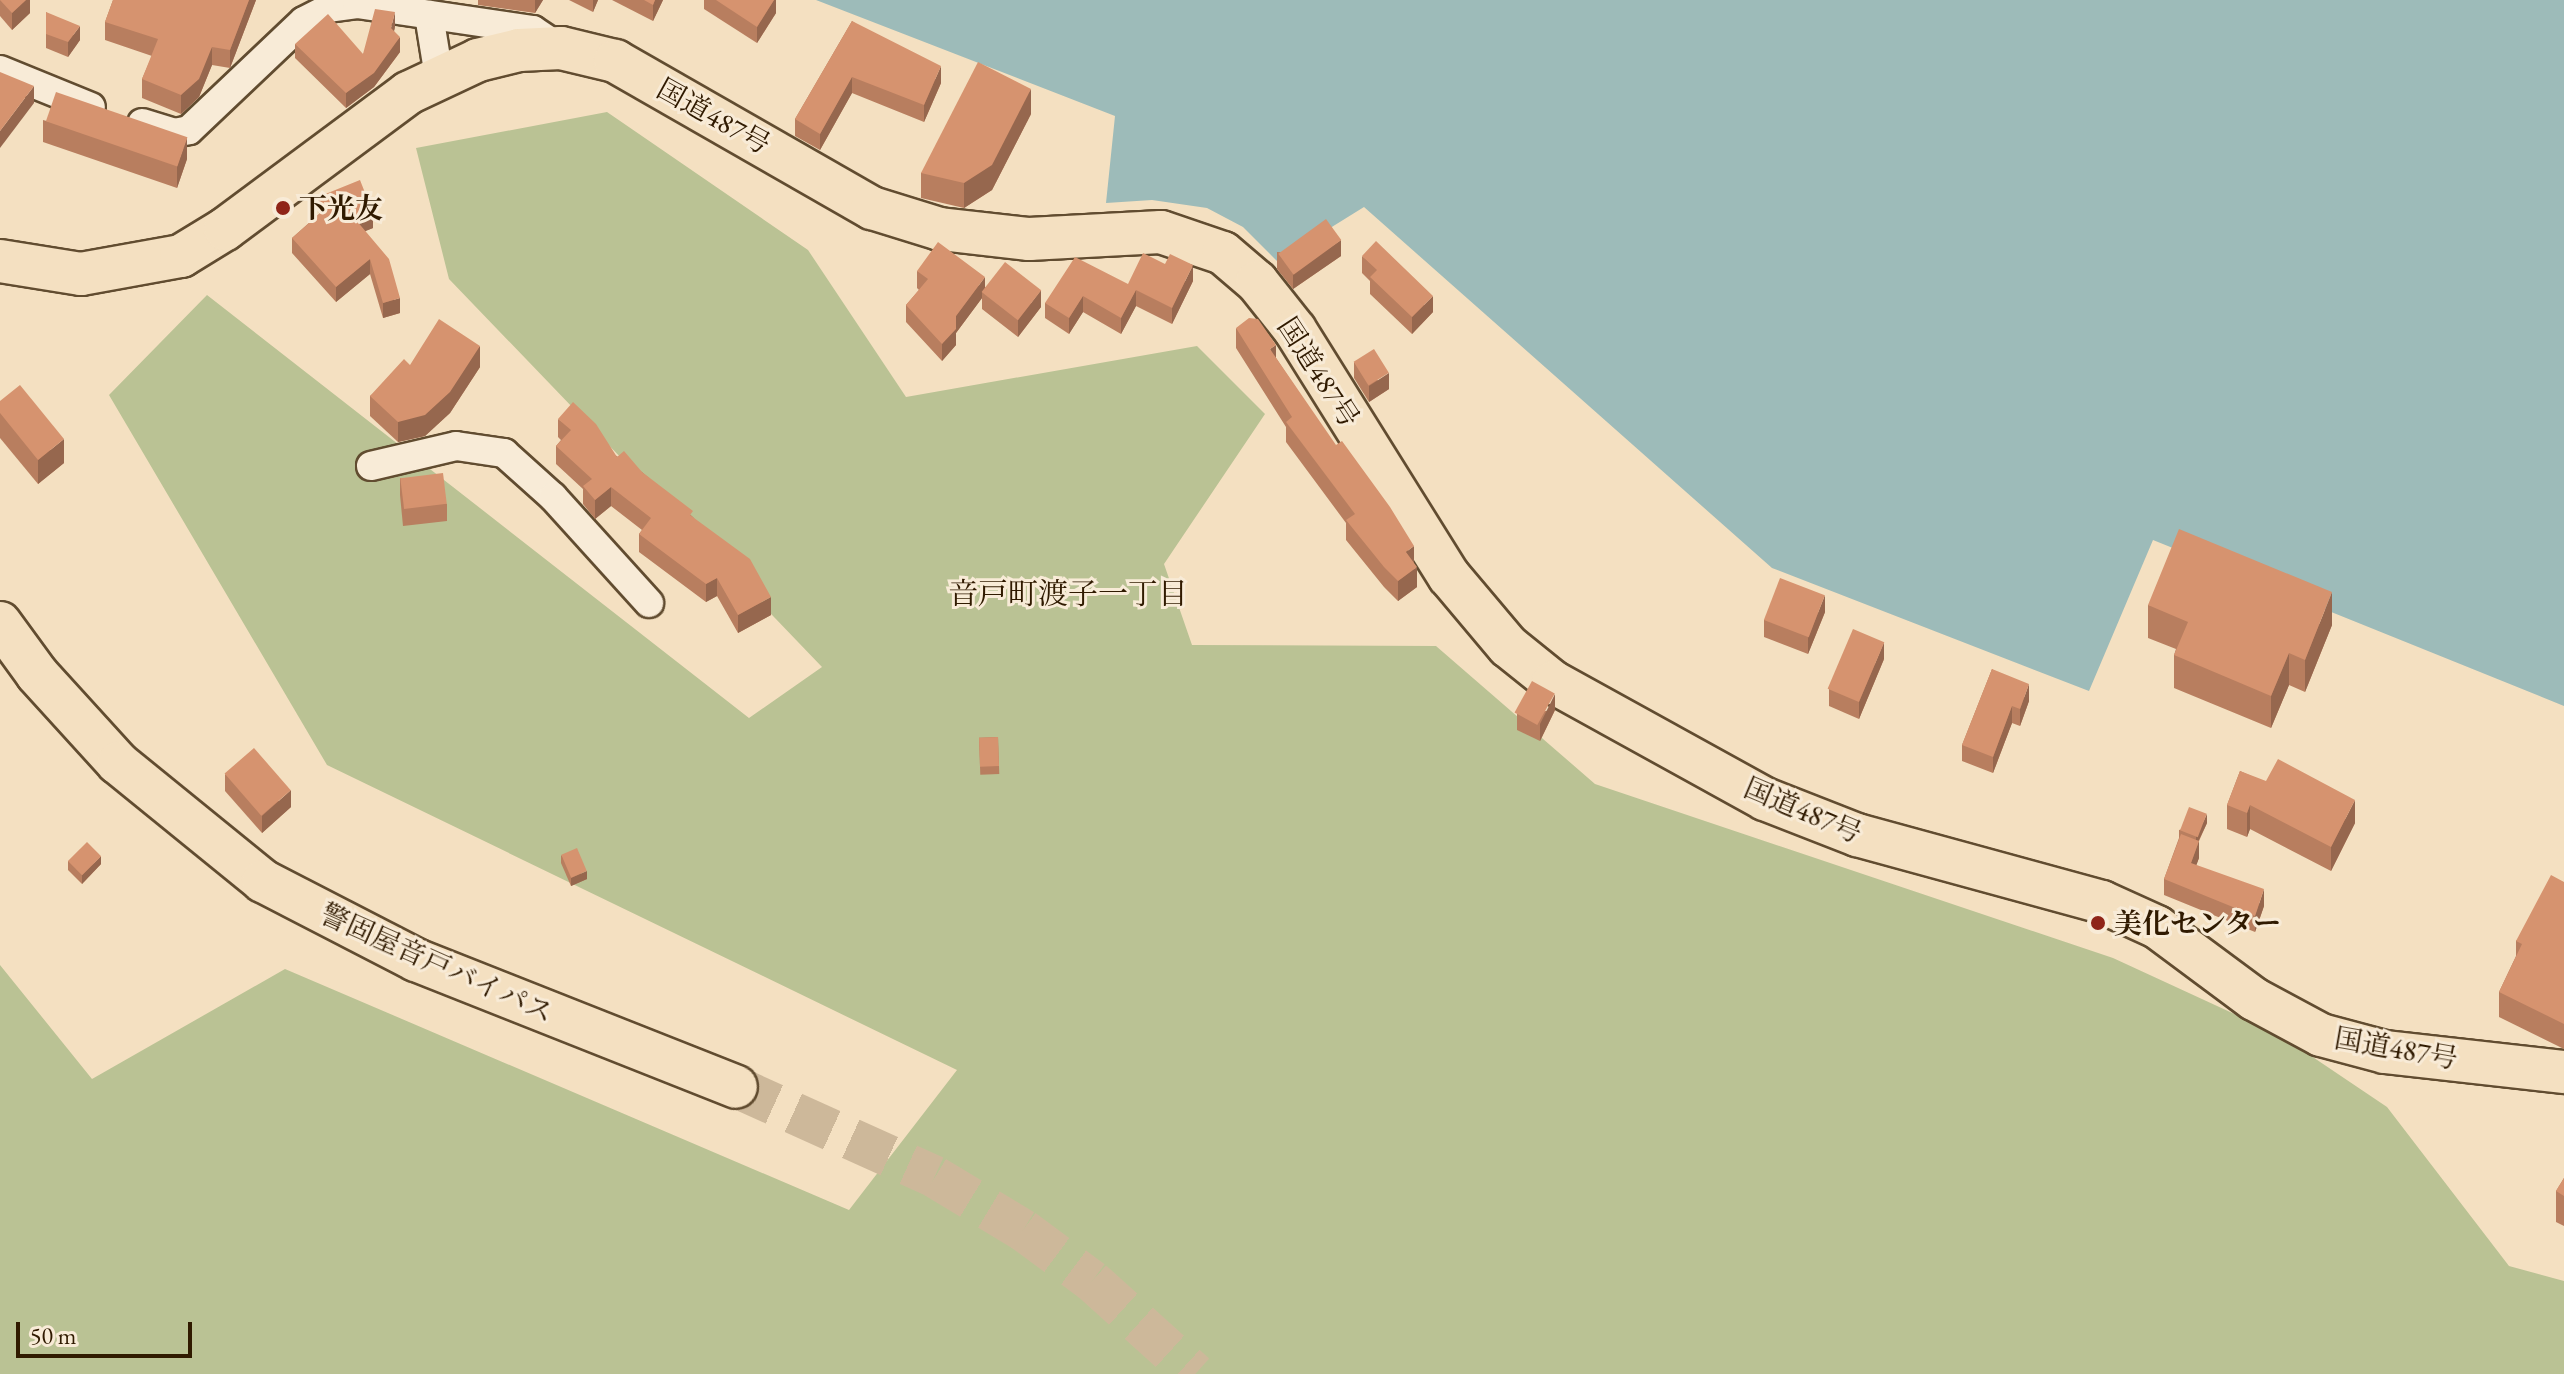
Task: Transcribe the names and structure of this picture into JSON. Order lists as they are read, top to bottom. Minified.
{"streets":{"highway":["国道487号","警固屋音戸バイパス"]},"districts":["音戸町渡子一丁目"],"places":["下光友","美化センター"],"scale_bar":"50 m"}
